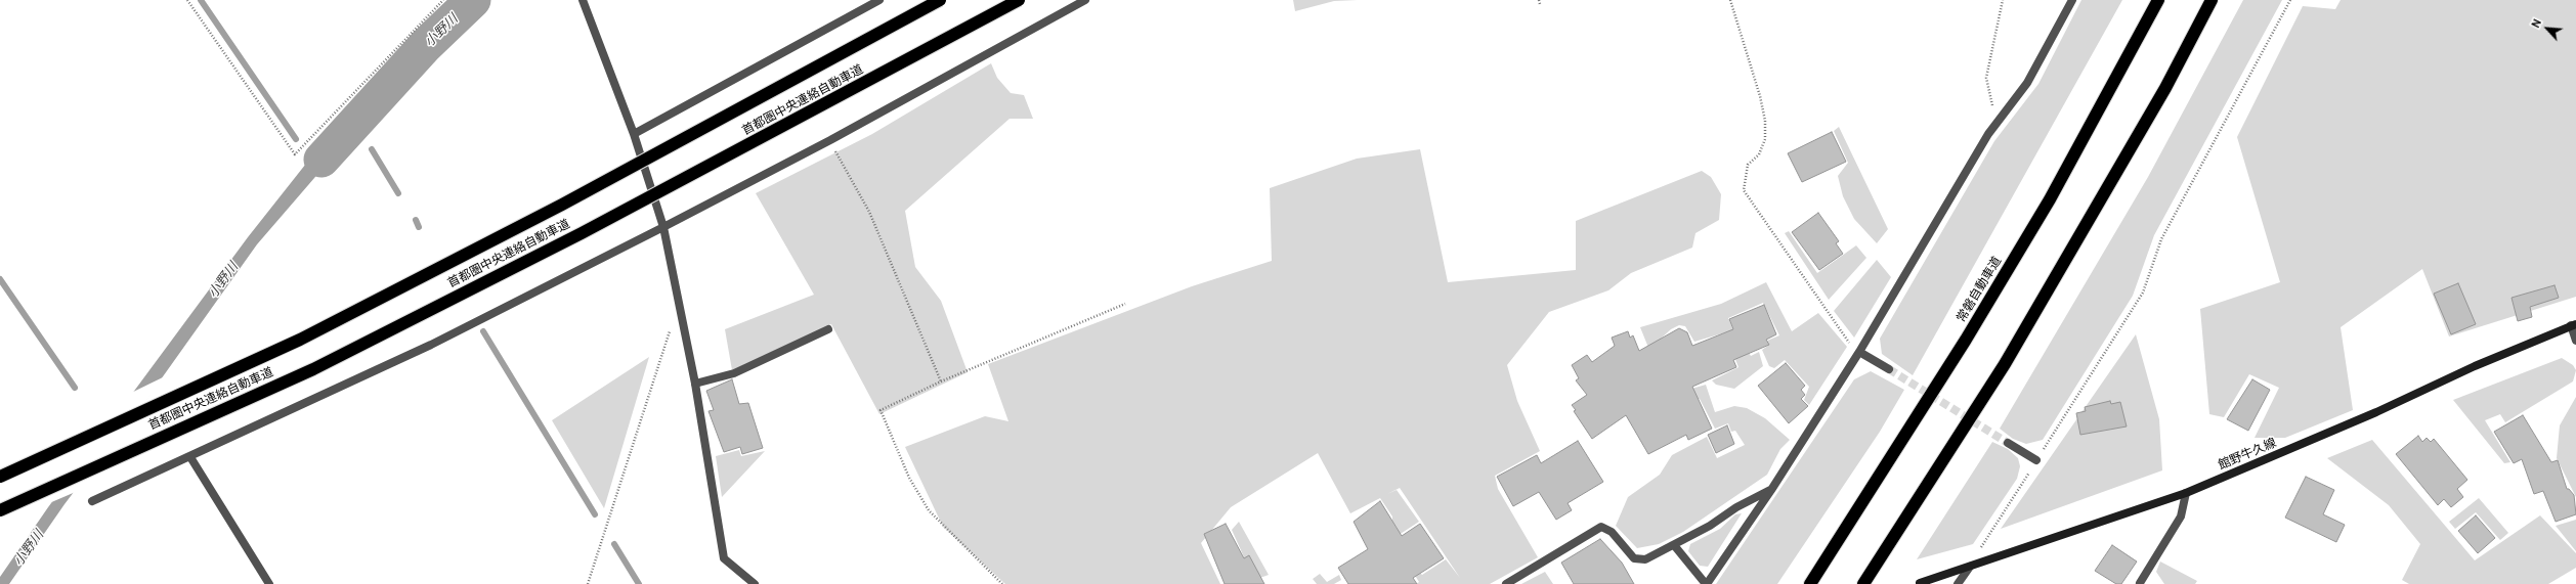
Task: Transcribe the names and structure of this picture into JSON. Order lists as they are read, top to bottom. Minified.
{"streets":{"highway":["首都圏中央連絡自動車道","常磐自動車道"],"main road":["館野牛久線"]},"water":["小野川"],"north":"top left"}
